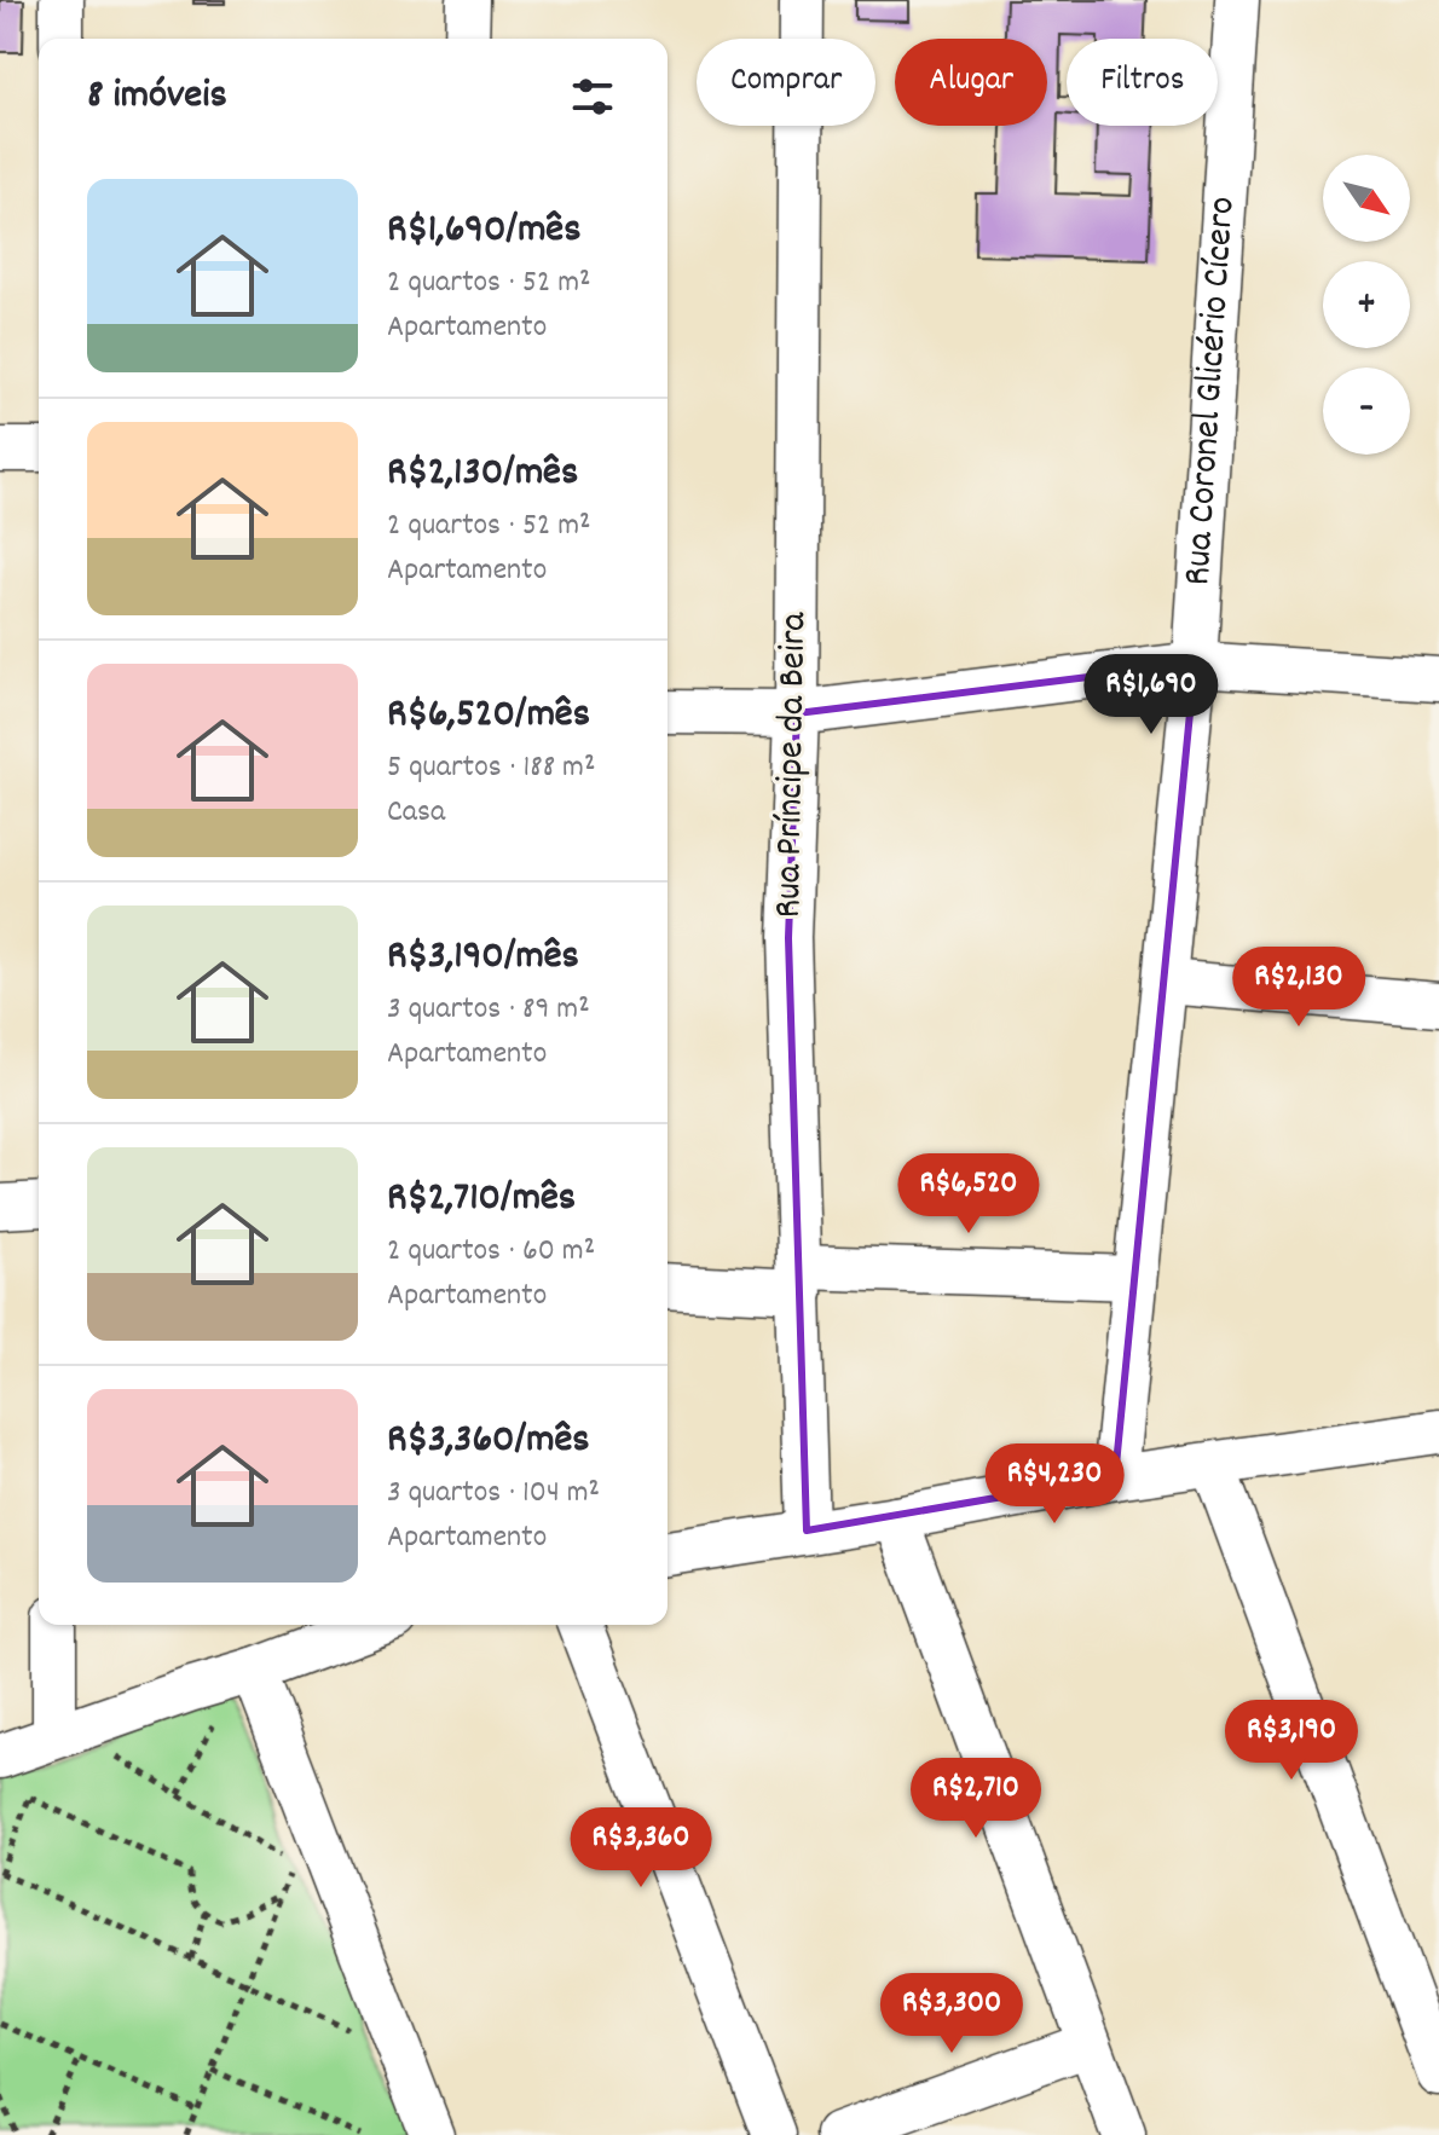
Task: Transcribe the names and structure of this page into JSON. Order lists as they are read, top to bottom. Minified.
{"streets":{"street":["Rua Coronel Glicério Cícero","Rua Príncipe da Beira"]},"north":"bottom right","page":{"chip":["Comprar","Alugar","Filtros"],"heading":"8 imóveis","map_buttons":["+","−"],"list":[{"name":"R$1,690/mês","note":"2 quartos · 52 m² · Apartamento"},{"name":"R$2,130/mês","note":"2 quartos · 52 m² · Apartamento"},{"name":"R$6,520/mês","note":"5 quartos · 188 m² · Casa"},{"name":"R$3,190/mês","note":"3 quartos · 89 m² · Apartamento"},{"name":"R$2,710/mês","note":"2 quartos · 60 m² · Apartamento"},{"name":"R$3,360/mês","note":"3 quartos · 104 m² · Apartamento"}],"price":["R$1,690","R$2,130","R$6,520","R$4,230","R$3,190","R$2,710","R$3,360","R$3,300"]}}
